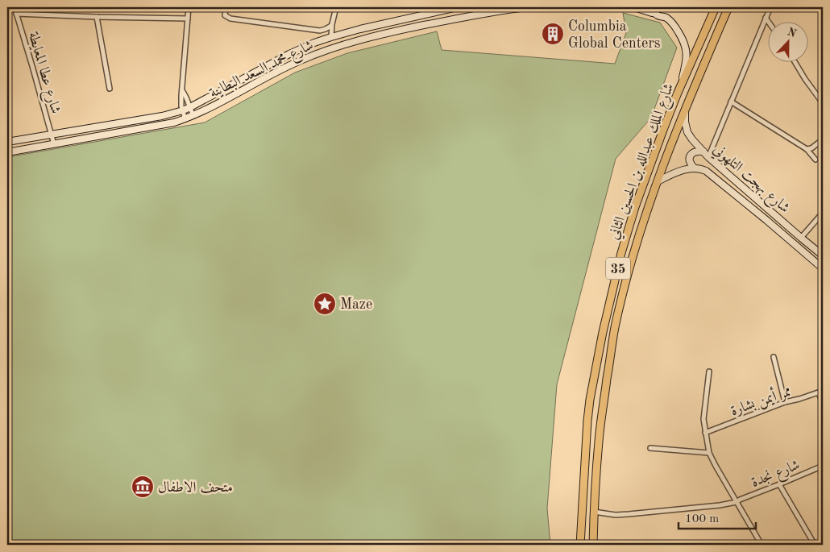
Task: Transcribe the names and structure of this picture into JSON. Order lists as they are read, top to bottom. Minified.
{"streets":{"highway":["شارع الملك عبدالله بن الحسين الثاني","35"],"street":["شارع محمد السعد البطاينة","شارع عطا المعايطة","شارع بهجت التلهوني","ممر أيمن بشارة","شارع نجدة"]},"crossings":[["شارع محمد السعد البطاينة","شارع عطا المعايطة"],["شارع الملك عبدالله بن الحسين الثاني","شارع بهجت التلهوني"],["شارع الملك عبدالله بن الحسين الثاني","شارع نجدة"]],"places":{"building":["Columbia Global Centers"],"place":["Maze"],"museum":["متحف الاطفال"]},"scale_bar":"100 m","north":"top"}
